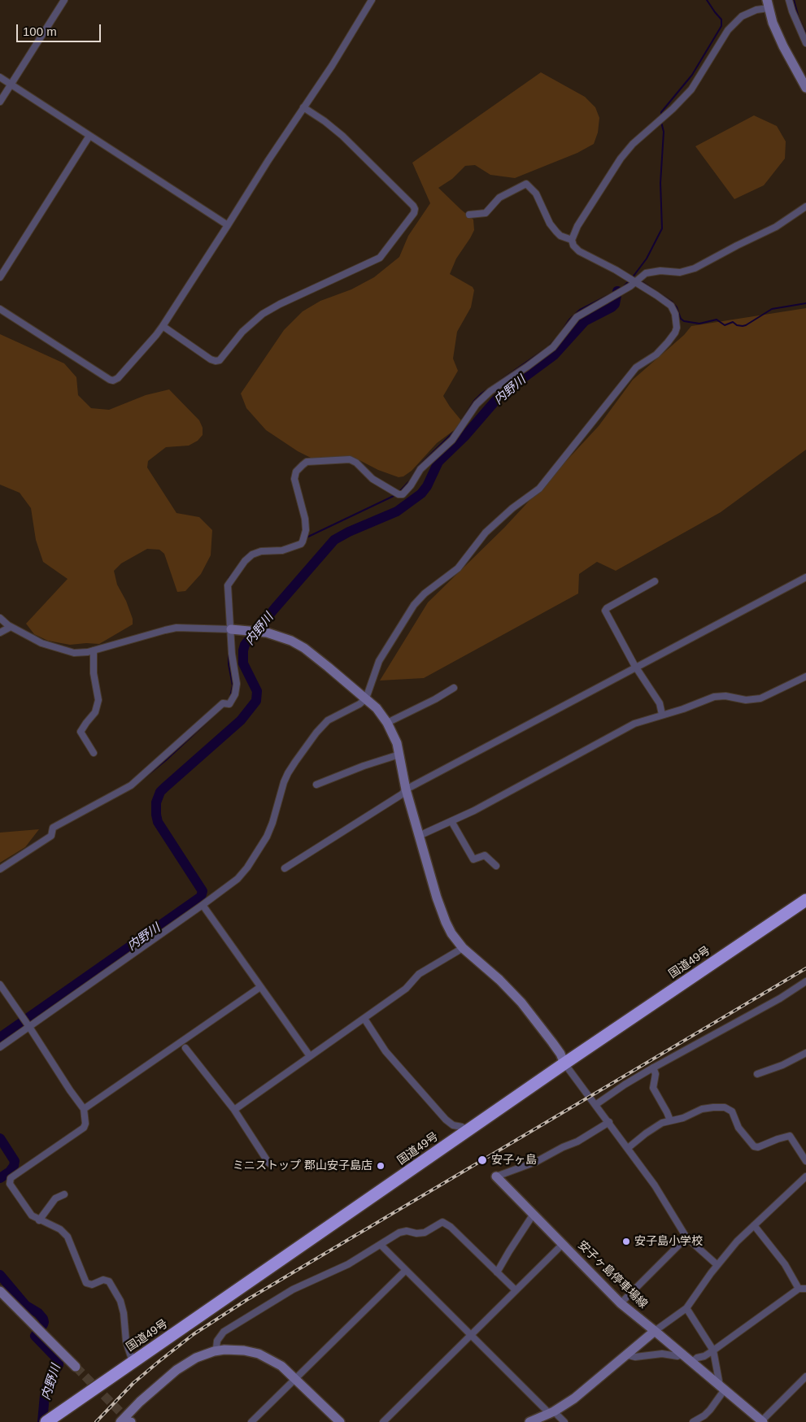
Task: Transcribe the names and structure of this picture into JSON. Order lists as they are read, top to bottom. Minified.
{"streets":{"highway":["国道49号"],"street":["安子ヶ島停車場線"]},"water":["内野川"],"places":["安子ヶ島","ミニストップ 郡山安子島店","安子島小学校"],"scale_bar":"100 m"}
